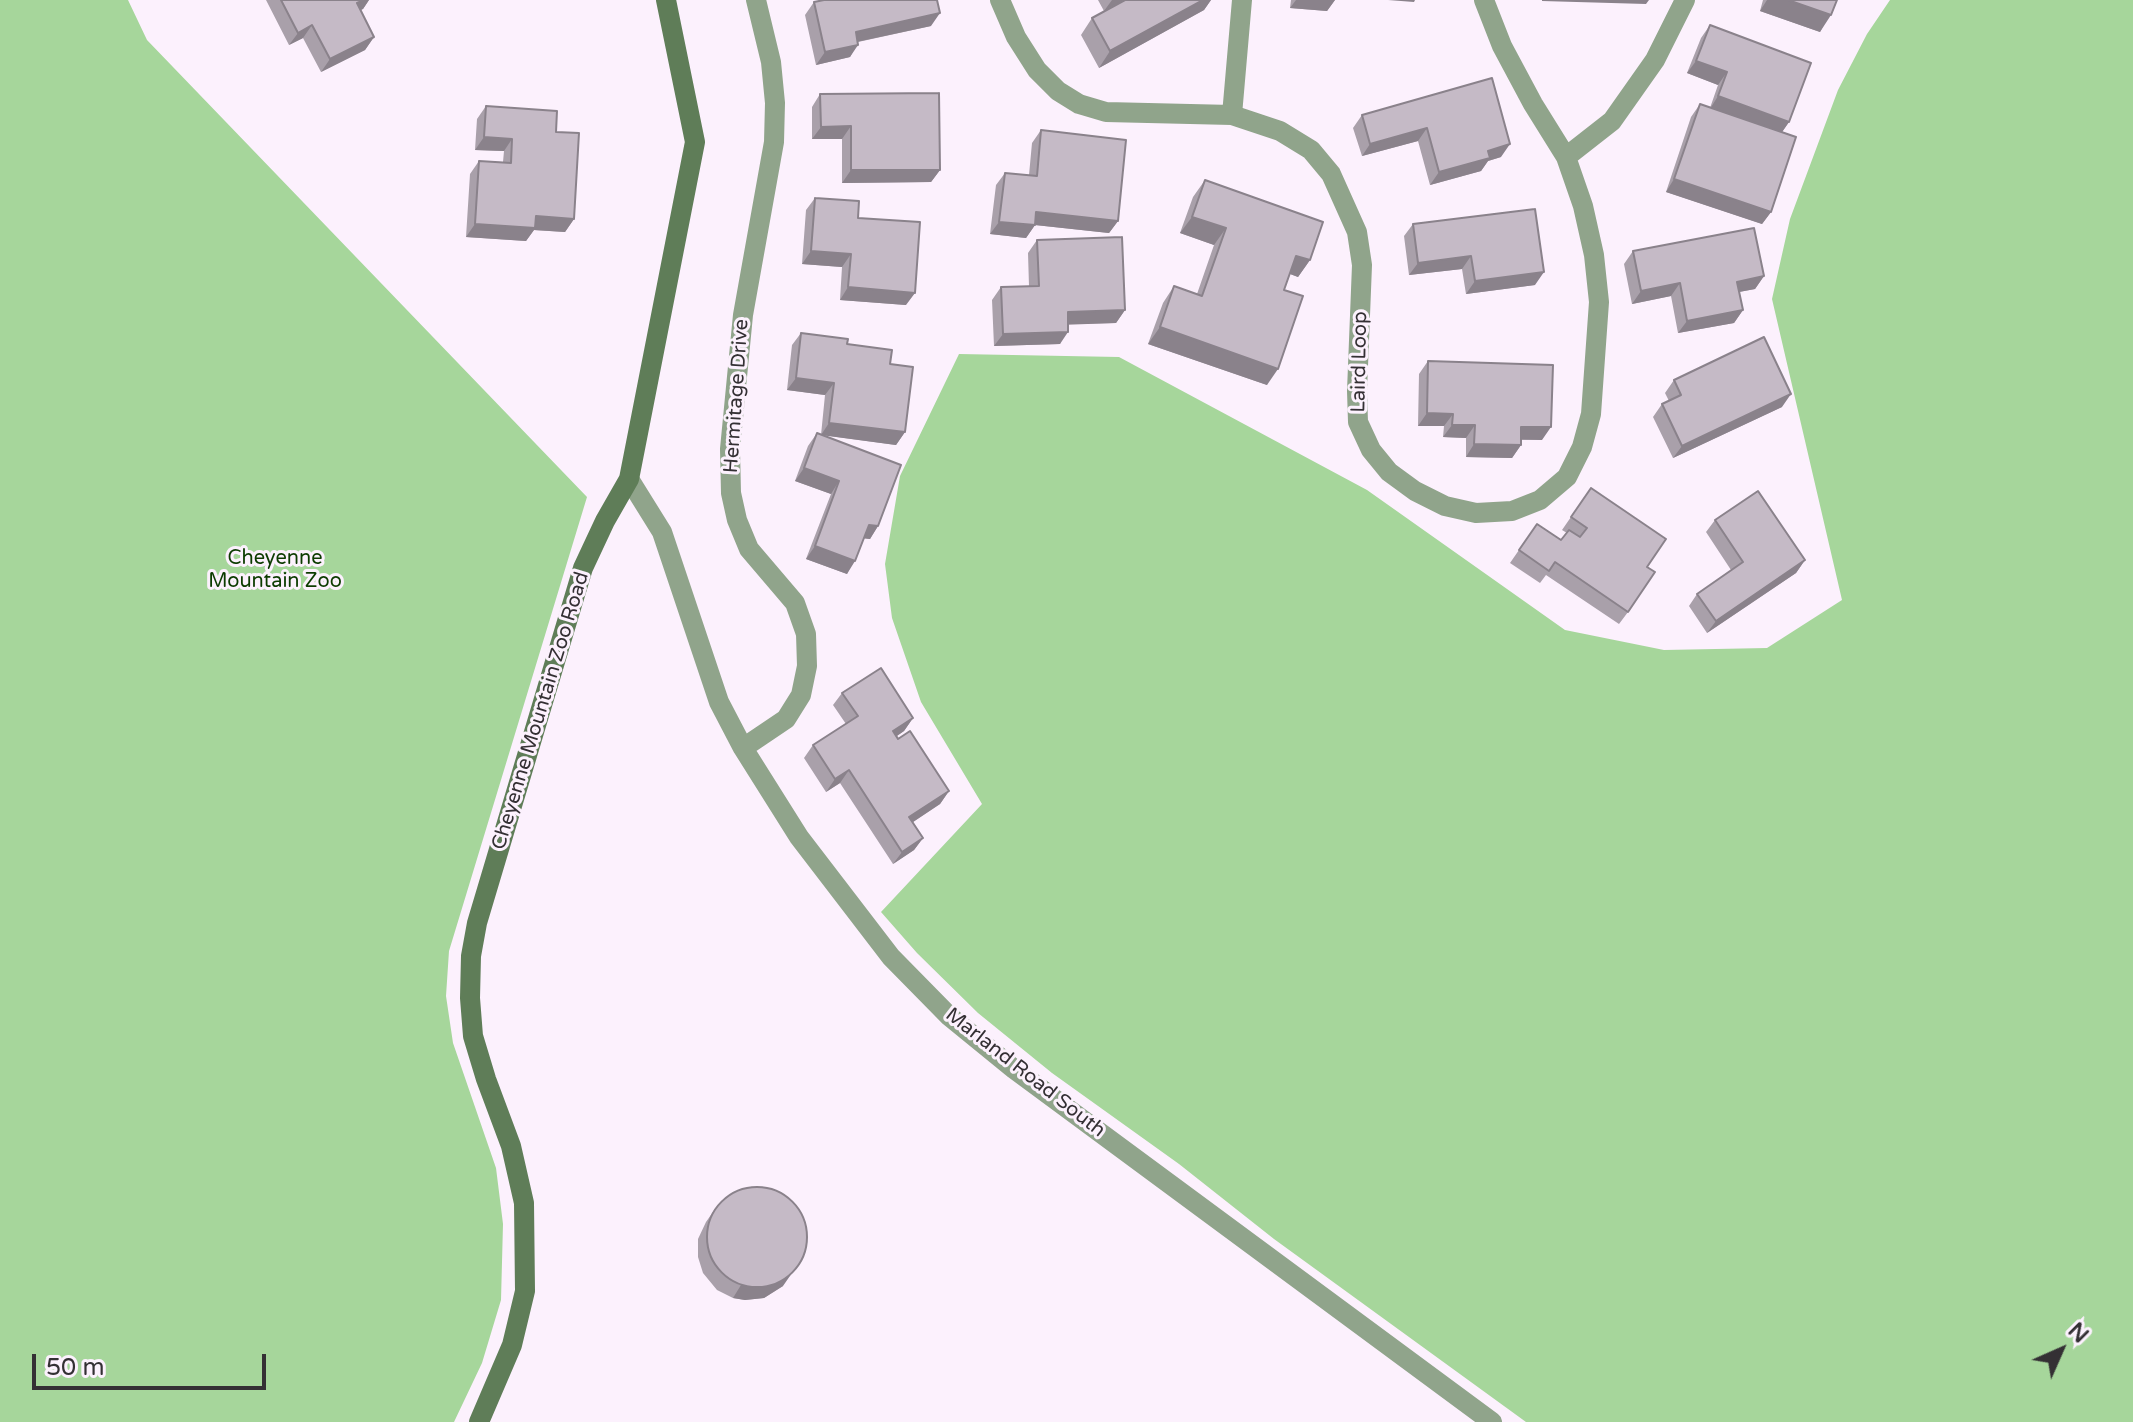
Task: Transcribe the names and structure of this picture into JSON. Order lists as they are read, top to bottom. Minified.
{"streets":{"street":["Laird Loop","Hermitage Drive","Cheyenne Mountain Zoo Road","Marland Road South"]},"crossings":[["Hermitage Drive","Marland Road South"],["Cheyenne Mountain Zoo Road","Marland Road South"]],"parks":["Cheyenne Mountain Zoo"],"scale_bar":"50 m","north":"top right"}
